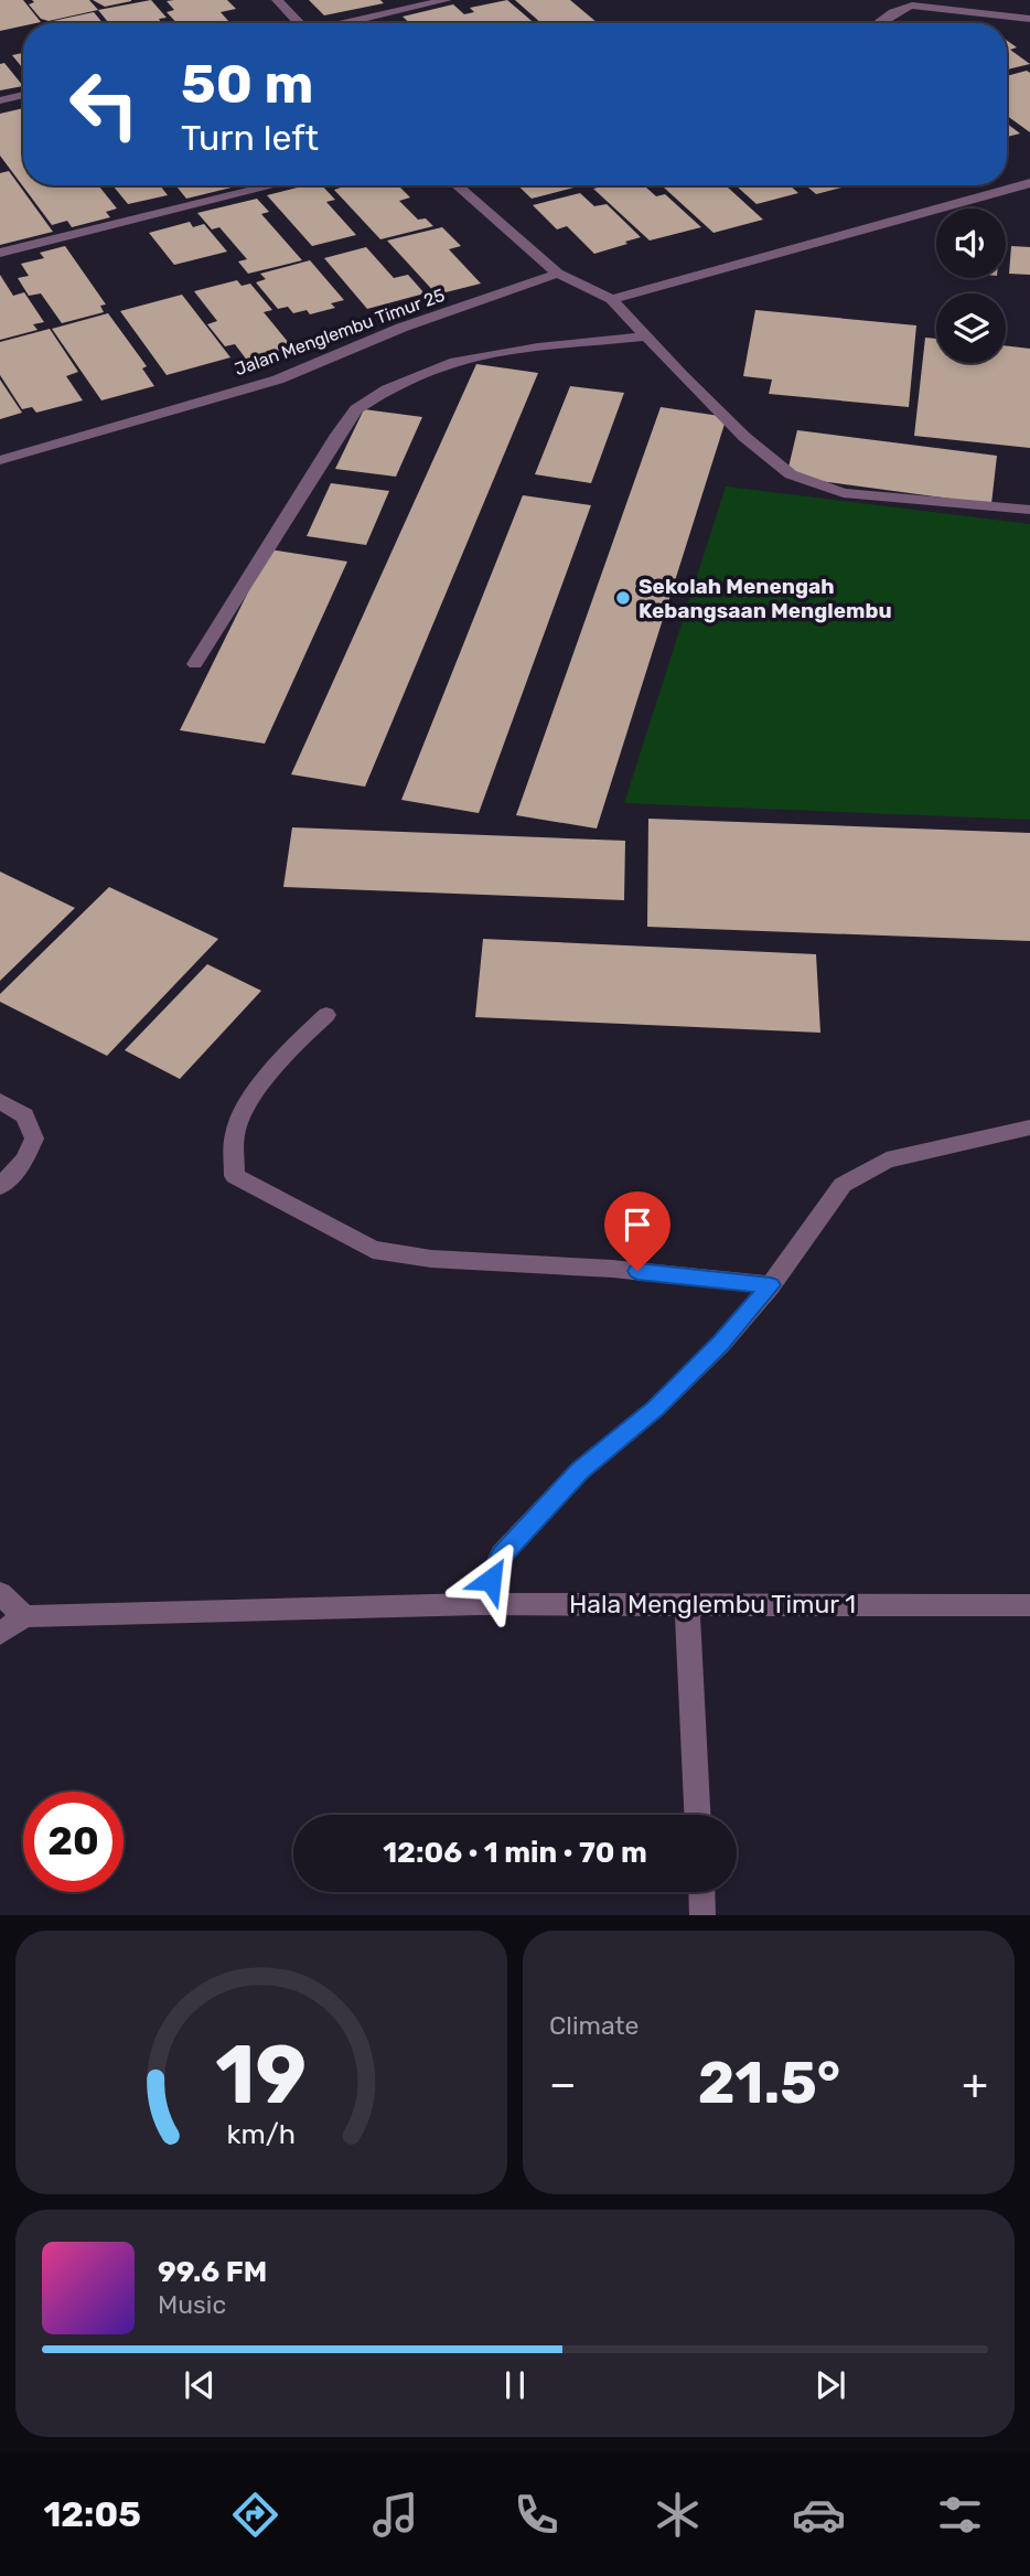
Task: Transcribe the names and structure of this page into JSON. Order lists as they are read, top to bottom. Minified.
{"streets":{"street":["Jalan Menglembu Timur 25","Hala Menglembu Timur 1"]},"places":["Sekolah Menengah Kebangsaan Menglembu"],"page":{"turn":["50 m","Turn left"],"limit":"20","trip":"12:06 · 1 min · 70 m","tile":"Climate","heat":["−","21.5°","+"],"song":["99.6 FM","Music"],"tabs":"12:05","gauge":["19","km/h"]}}
